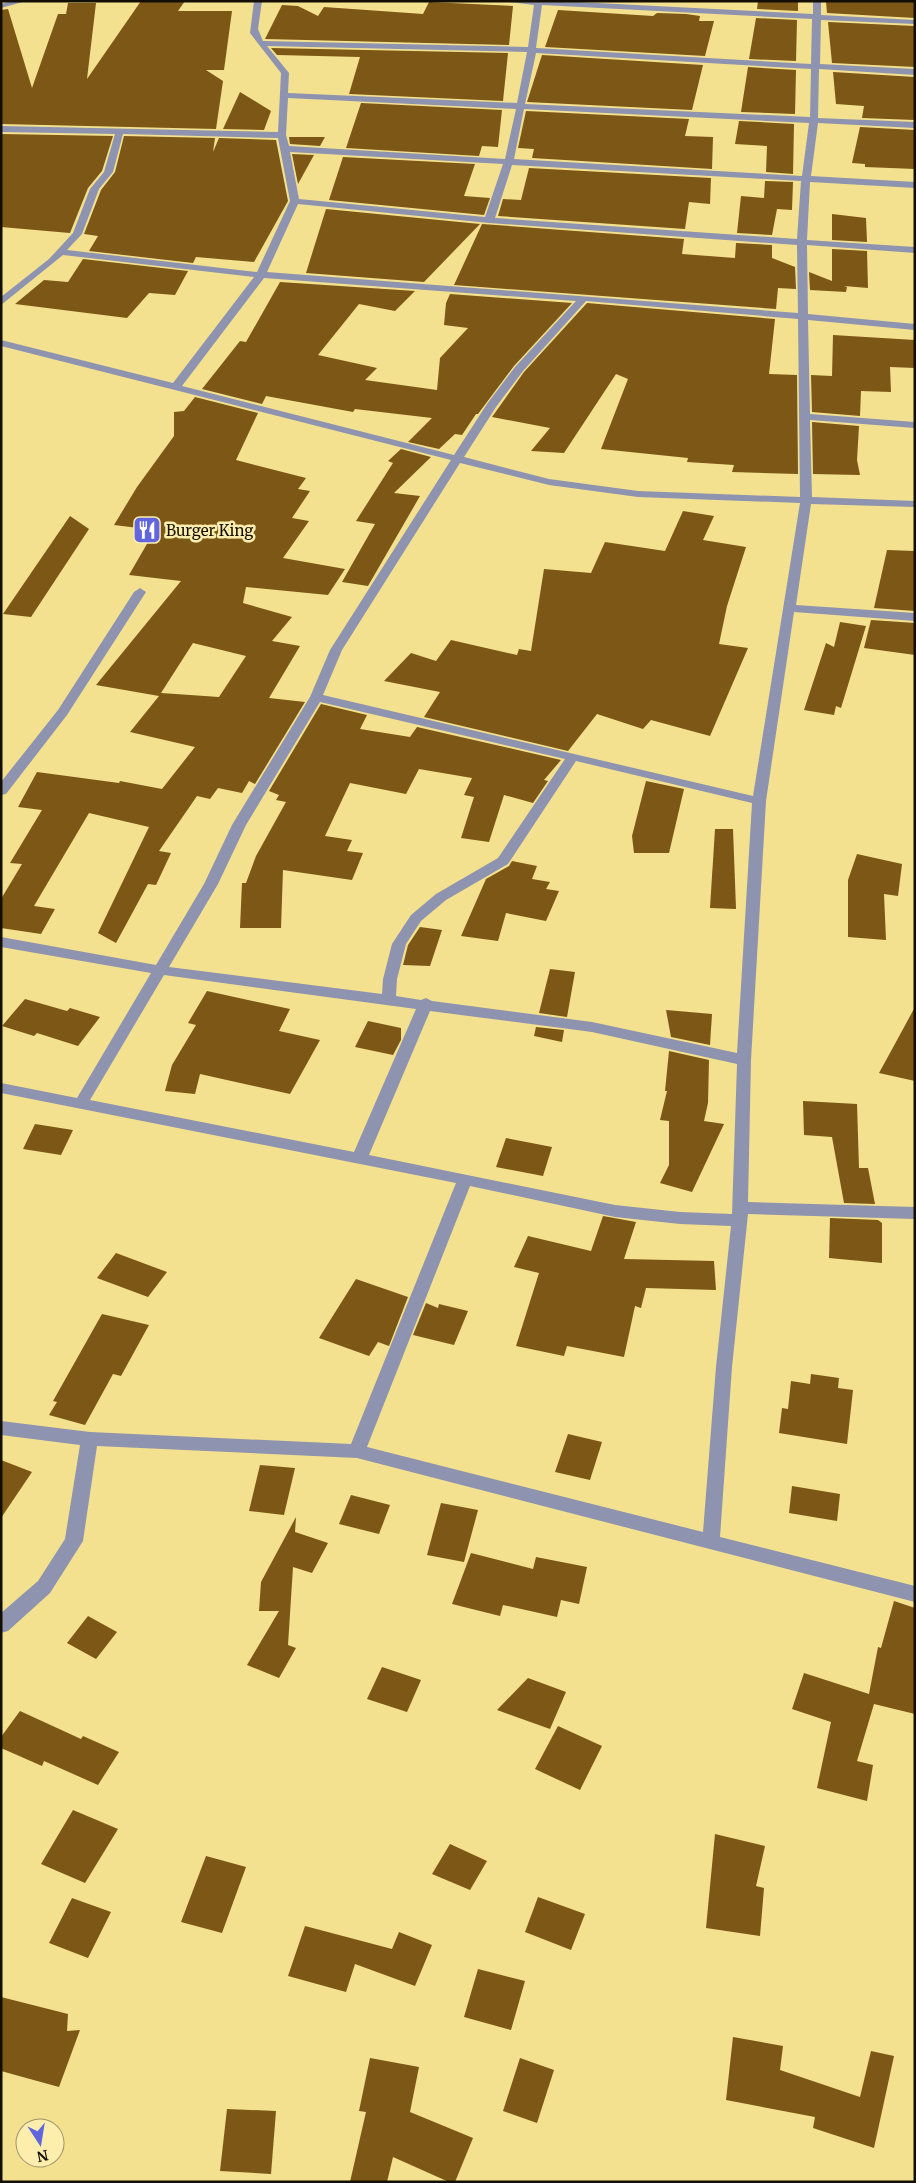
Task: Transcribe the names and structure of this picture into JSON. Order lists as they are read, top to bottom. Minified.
{"places":{"restaurant":["Burger King"]},"north":"bottom"}
